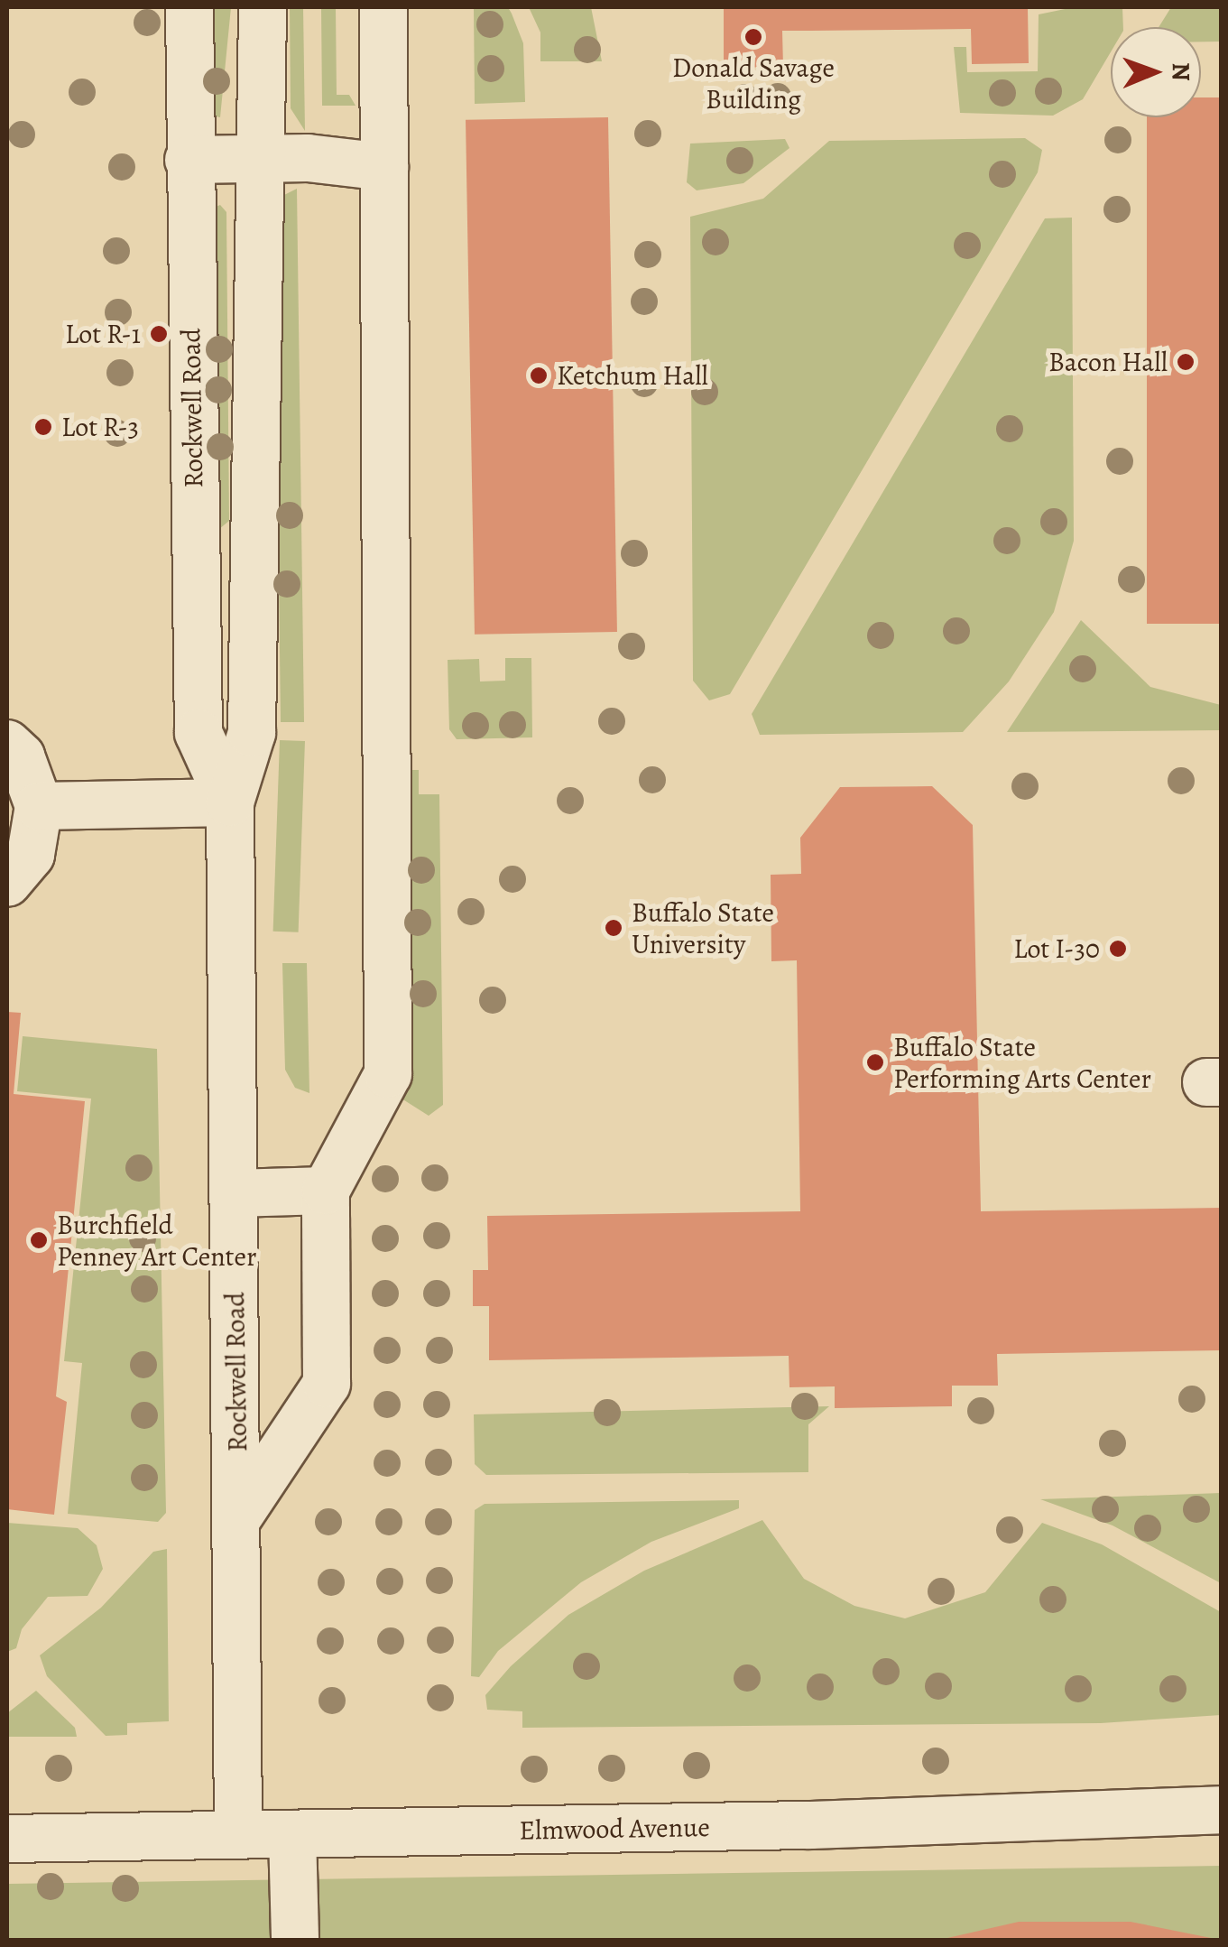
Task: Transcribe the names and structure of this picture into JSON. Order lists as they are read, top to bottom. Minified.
{"streets":{"street":["Rockwell Road","Elmwood Avenue"]},"crossings":[["Rockwell Road","Elmwood Avenue"]],"places":["Donald Savage Building","Lot R-1","Bacon Hall","Ketchum Hall","Lot R-3","Buffalo State University","Lot I-30","Buffalo State Performing Arts Center","Burchfield Penney Art Center"],"north":"right"}
